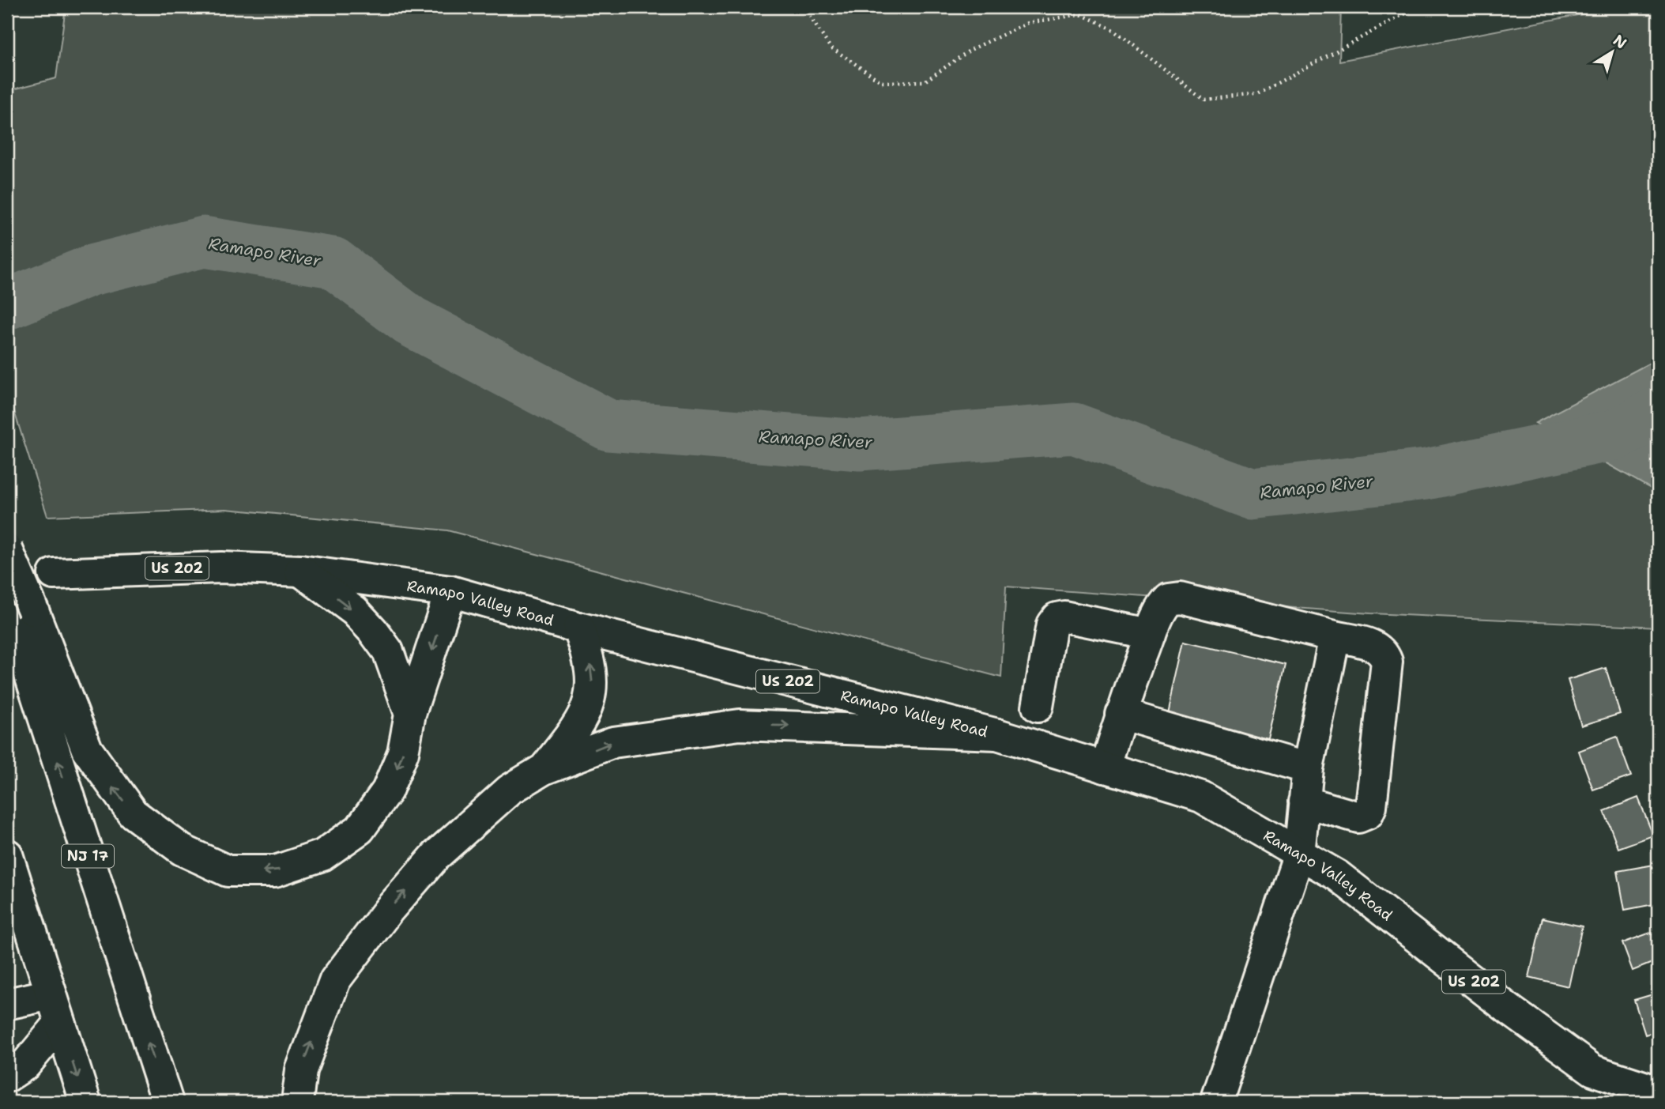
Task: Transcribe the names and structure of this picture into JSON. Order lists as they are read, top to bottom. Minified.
{"streets":{"main road":["US 202","Ramapo Valley Road","NJ 17"]},"water":["Ramapo River"],"north":"top right"}
